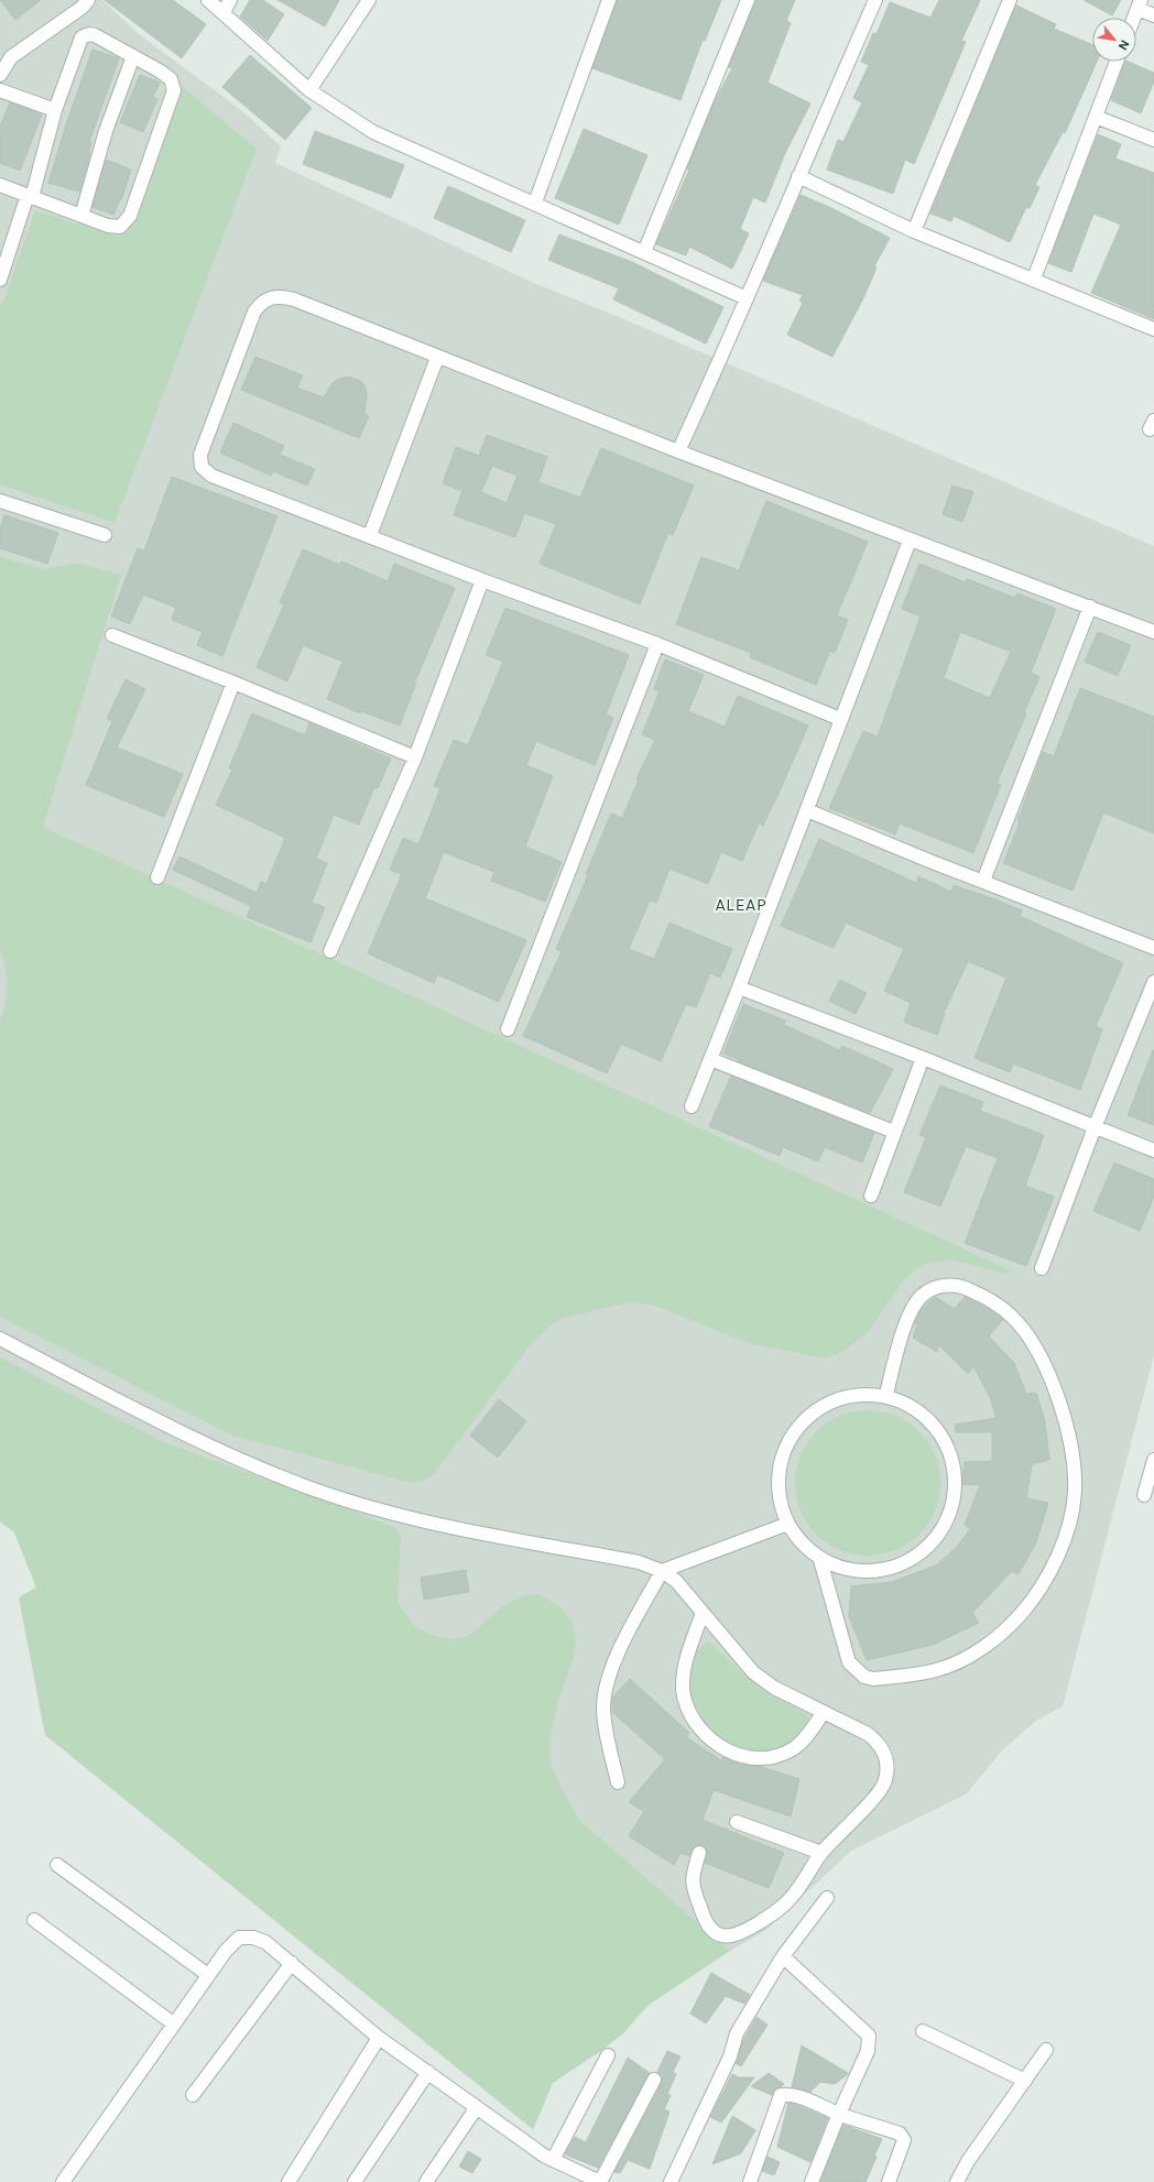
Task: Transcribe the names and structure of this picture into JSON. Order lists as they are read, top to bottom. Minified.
{"districts":["ALEAP"],"north":"bottom right"}
